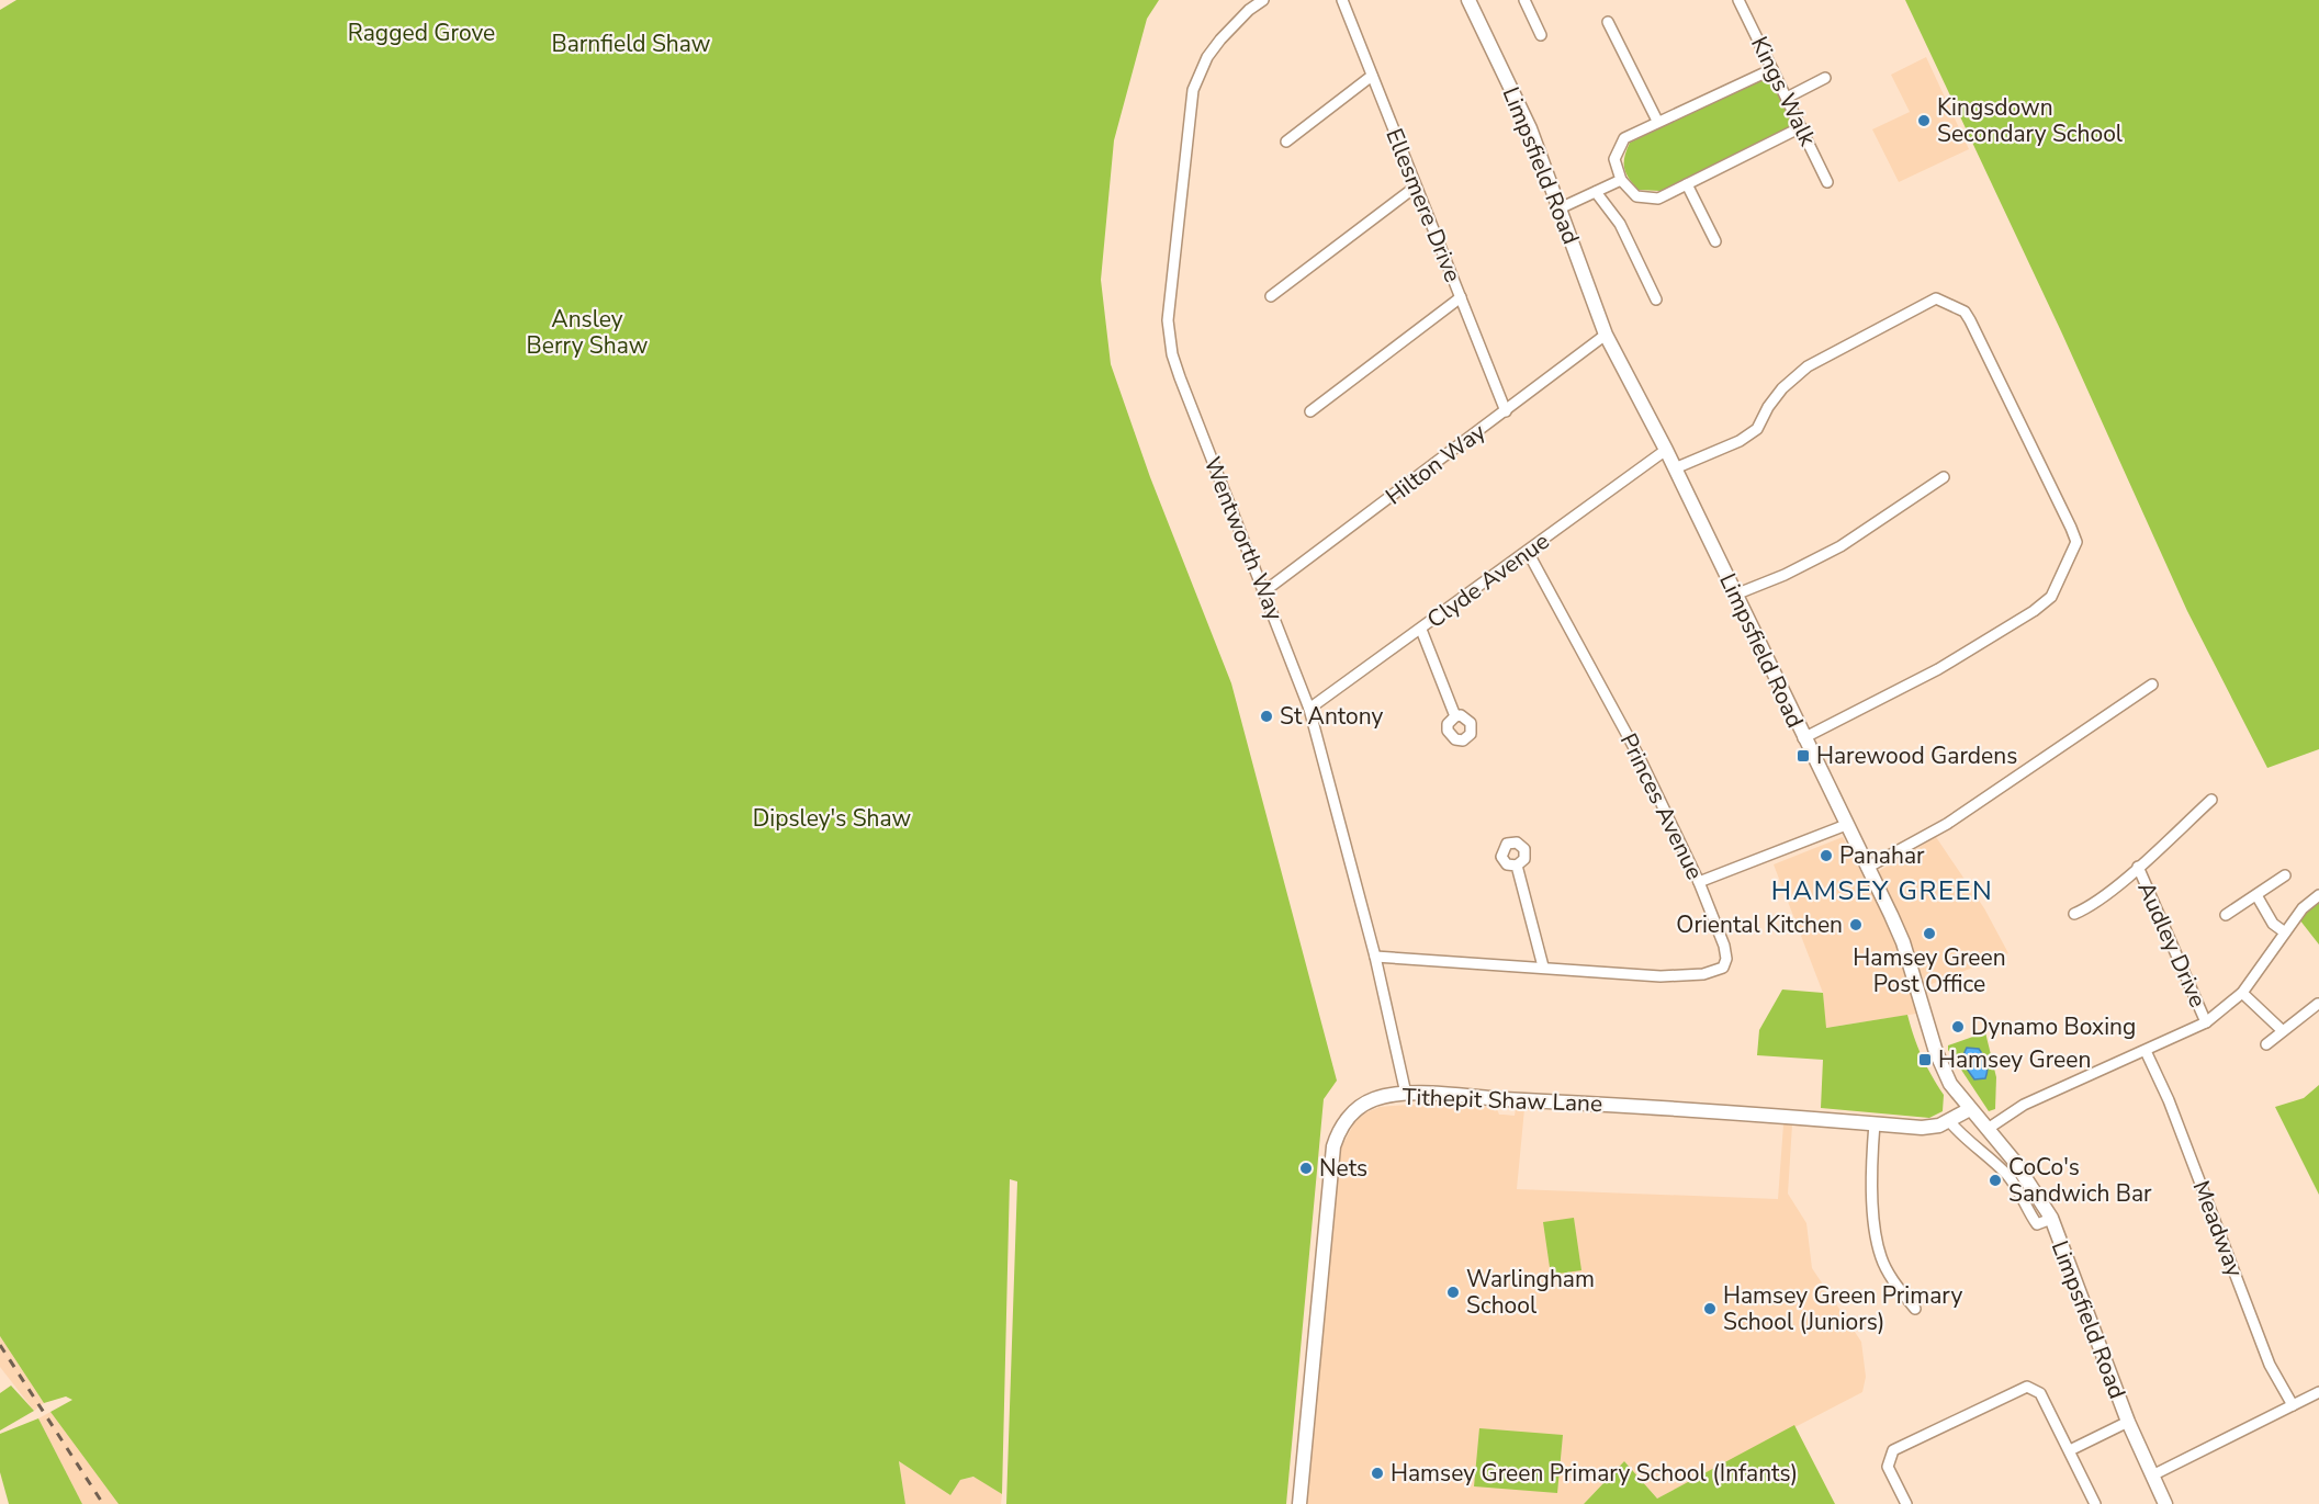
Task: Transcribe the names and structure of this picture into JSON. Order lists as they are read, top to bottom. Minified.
{"streets":{"main road":["Limpsfield Road","Tithepit Shaw Lane"],"street":["Kings Walk","Ellesmere Drive","Hilton Way","Wentworth Way","Clyde Avenue","Princes Avenue","Audley Drive","Meadway"]},"crossings":[["Limpsfield Road","Hilton Way"],["Limpsfield Road","Clyde Avenue"],["Limpsfield Road","Tithepit Shaw Lane"],["Ellesmere Drive","Hilton Way"],["Hilton Way","Wentworth Way"],["Wentworth Way","Clyde Avenue"],["Wentworth Way","Princes Avenue"],["Wentworth Way","Tithepit Shaw Lane"],["Clyde Avenue","Princes Avenue"]],"districts":["HAMSEY GREEN"],"parks":["Ragged Grove","Barnfield Shaw","Ansley Berry Shaw","Dipsley's Shaw"],"places":{"other":["Kingsdown Secondary School","St Antony","Panahar","Oriental Kitchen","Hamsey Green Post Office","Dynamo Boxing","Nets","CoCo's Sandwich Bar","Warlingham School","Hamsey Green Primary School (Juniors)","Hamsey Green Primary School (Infants)"],"transit":["Harewood Gardens","Hamsey Green"]}}
